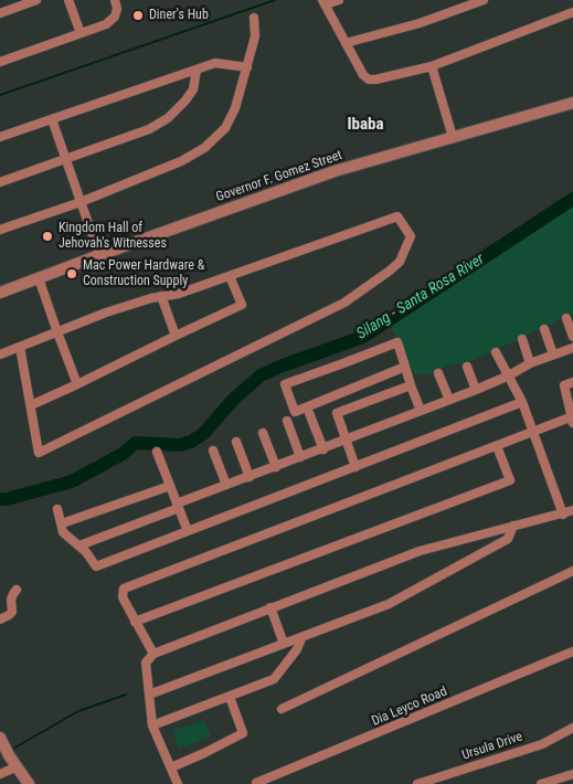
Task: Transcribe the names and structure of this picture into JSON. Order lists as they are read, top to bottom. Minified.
{"streets":{"street":["Governor F. Gomez Street","Dia Leyco Road","Ursula Drive"]},"districts":["Ibaba"],"water":["Silang - Santa Rosa River"],"places":["Diner's Hub","Kingdom Hall of Jehovah's Witnesses","Mac Power Hardware & Construction Supply"]}
